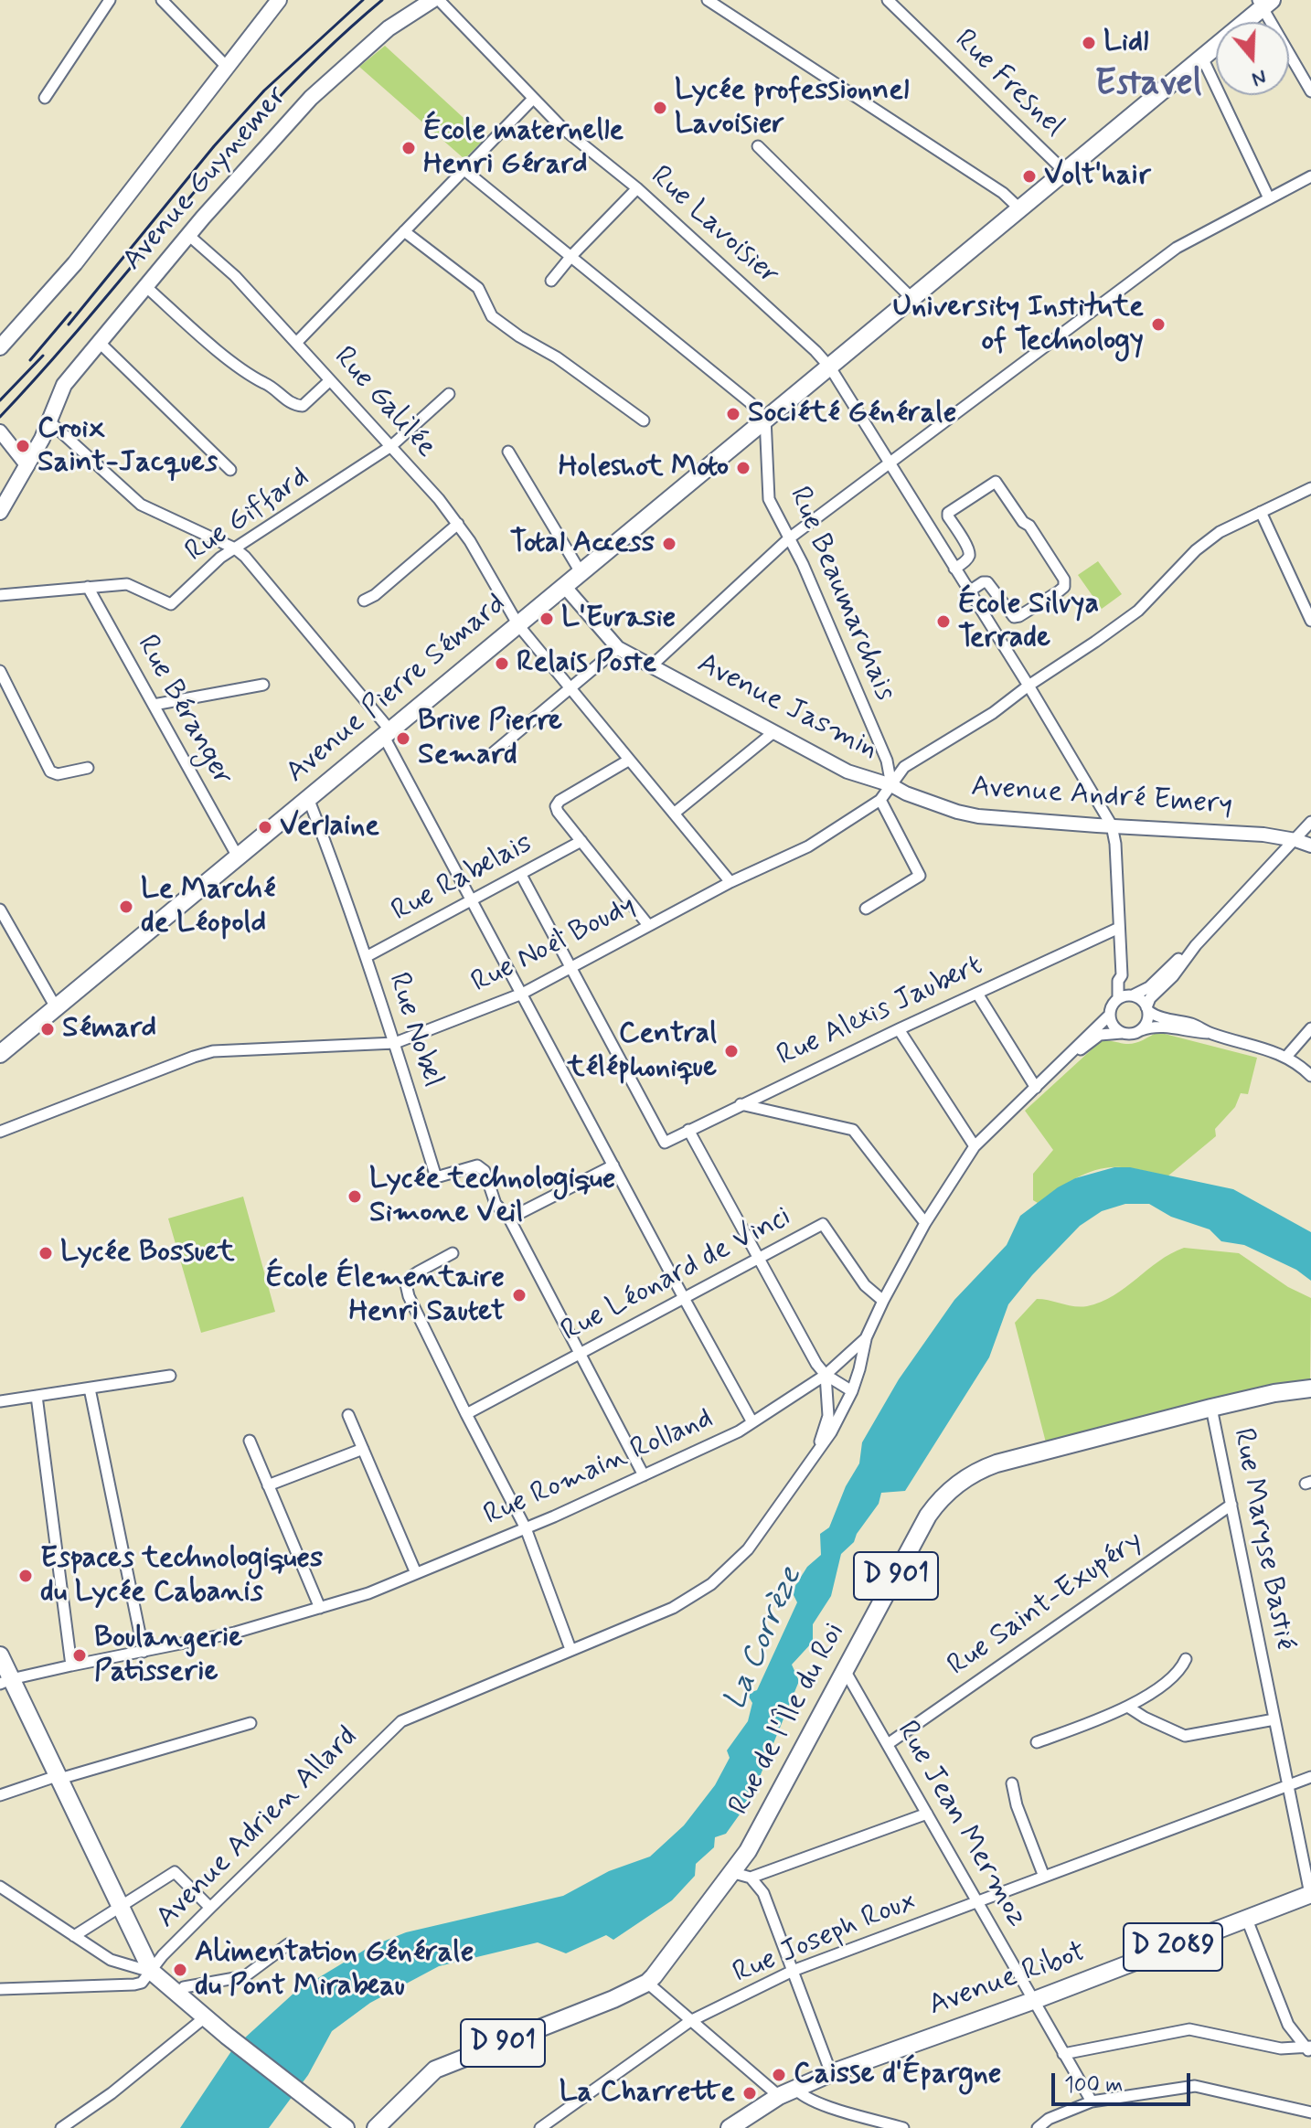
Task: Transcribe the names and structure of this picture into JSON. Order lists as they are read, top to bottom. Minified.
{"streets":{"main road":["Avenue Guynemer","Avenue Pierre Sémard","D 901","Rue de l'Île du Roi","D 2089","Avenue Ribot"],"street":["Rue Fresnel","Rue Lavoisier","Rue Galilée","Rue Giffard","Rue Beaumarchais","Avenue Jasmin","Rue Béranger","Avenue André Emery","Rue Rabelais","Rue Noël Boudy","Rue Alexis Jaubert","Rue Nobel","Rue Léonard de Vinci","Rue Romain Rolland","Rue Maryse Bastié","Rue Saint-Exupéry","Rue Jean Mermoz","Avenue Adrien Allard","Rue Joseph Roux"]},"crossings":[["Rue Fresnel","Avenue Pierre Sémard"],["Avenue Guynemer","Rue Galilée"],["Rue Lavoisier","Avenue Pierre Sémard"],["Rue Lavoisier","Avenue André Emery"],["Rue Lavoisier","Rue Noël Boudy"],["Rue Galilée","Rue Giffard"],["Rue Galilée","Avenue Pierre Sémard"],["Rue Galilée","Rue Noël Boudy"],["Rue Giffard","Rue Béranger"],["Rue Beaumarchais","Avenue Pierre Sémard"],["Rue Beaumarchais","Avenue Jasmin"],["Rue Beaumarchais","Avenue André Emery"],["Rue Beaumarchais","Rue Noël Boudy"],["Avenue Pierre Sémard","Avenue Jasmin"],["Avenue Pierre Sémard","Rue Béranger"],["Avenue Pierre Sémard","Rue Nobel"],["Avenue Jasmin","Avenue André Emery"],["Avenue Jasmin","Rue Noël Boudy"],["Avenue André Emery","Rue Noël Boudy"],["Rue Rabelais","Rue Nobel"],["Rue Noël Boudy","Rue Alexis Jaubert"],["Rue Noël Boudy","Rue Nobel"],["Rue Léonard de Vinci","Rue Romain Rolland"],["Rue Maryse Bastié","Rue Saint-Exupéry"],["Rue Maryse Bastié","Rue de l'Île du Roi"],["Rue Maryse Bastié","Rue Joseph Roux"],["Rue Maryse Bastié","Avenue Ribot"],["Rue Saint-Exupéry","Rue Jean Mermoz"],["Rue de l'Île du Roi","Rue Jean Mermoz"],["Rue Jean Mermoz","Rue Joseph Roux"],["Rue Jean Mermoz","Avenue Ribot"]],"districts":["Estavel"],"water":["La Corrèze"],"places":["Lidl","Lycée professionnel Lavoisier","École maternelle Henri Gérard","Volt'hair","University Institute of Technology","Société Générale","Croix Saint-Jacques","Holeshot Moto","Total Access","L'Eurasie","École Silvya Terrade","Relais Poste","Brive Pierre Semard","Verlaine","Le Marché de Léopold","Sémard","Central téléphonique","Lycée technologique Simone Veil","Lycée Bossuet","École Élementaire Henri Sautet","Espaces technologiques du Lycée Cabanis","Boulangerie Patisserie","Alimentation Générale du Pont Mirabeau","Caisse d'Épargne","La Charrette"],"scale_bar":"100 m","north":"bottom"}
